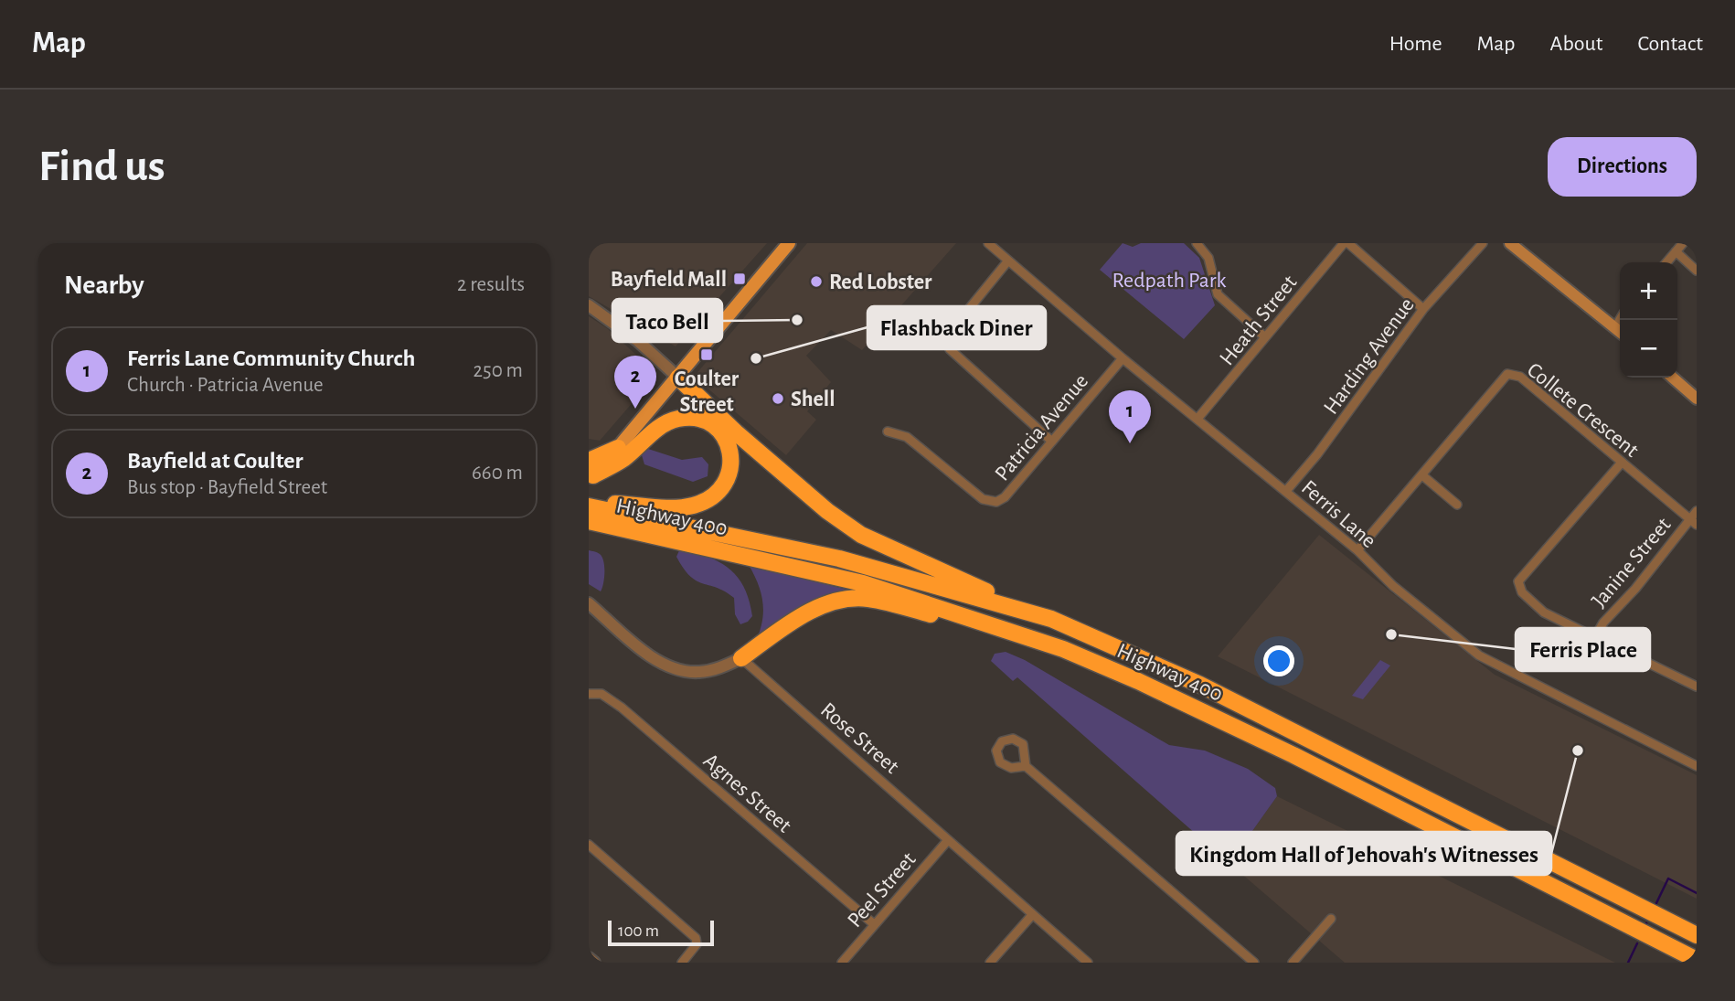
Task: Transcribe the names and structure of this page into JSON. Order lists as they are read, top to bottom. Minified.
{"streets":{"highway":["Highway 400"],"street":["Heath Street","Harding Avenue","Collete Crescent","Patricia Avenue","Ferris Lane","Janine Street","Rose Street","Agnes Street","Peel Street"]},"crossings":[["Heath Street","Ferris Lane"],["Harding Avenue","Ferris Lane"],["Collete Crescent","Ferris Lane"],["Collete Crescent","Janine Street"],["Patricia Avenue","Ferris Lane"],["Rose Street","Peel Street"],["Agnes Street","Peel Street"]],"parks":["Redpath Park"],"places":{"transit":["Bayfield Mall","Coulter Street"],"other":["Red Lobster","Taco Bell","Flashback Diner","Shell","Ferris Place","Kingdom Hall of Jehovah's Witnesses"]},"scale_bar":"100 m","page":{"header":"Map","nav":["Home","Map","About","Contact"],"buttons":"Directions","title":"Find us","heading":["Nearby","2 results"],"map_buttons":["+","−"],"list":[{"mark":"1","name":"Ferris Lane Community Church","note":"Church · Patricia Avenue","value":"250 m"},{"mark":"2","name":"Bayfield at Coulter","note":"Bus stop · Bayfield Street","value":"660 m"}],"pins":["2","1"],"scale":"100 m"}}
